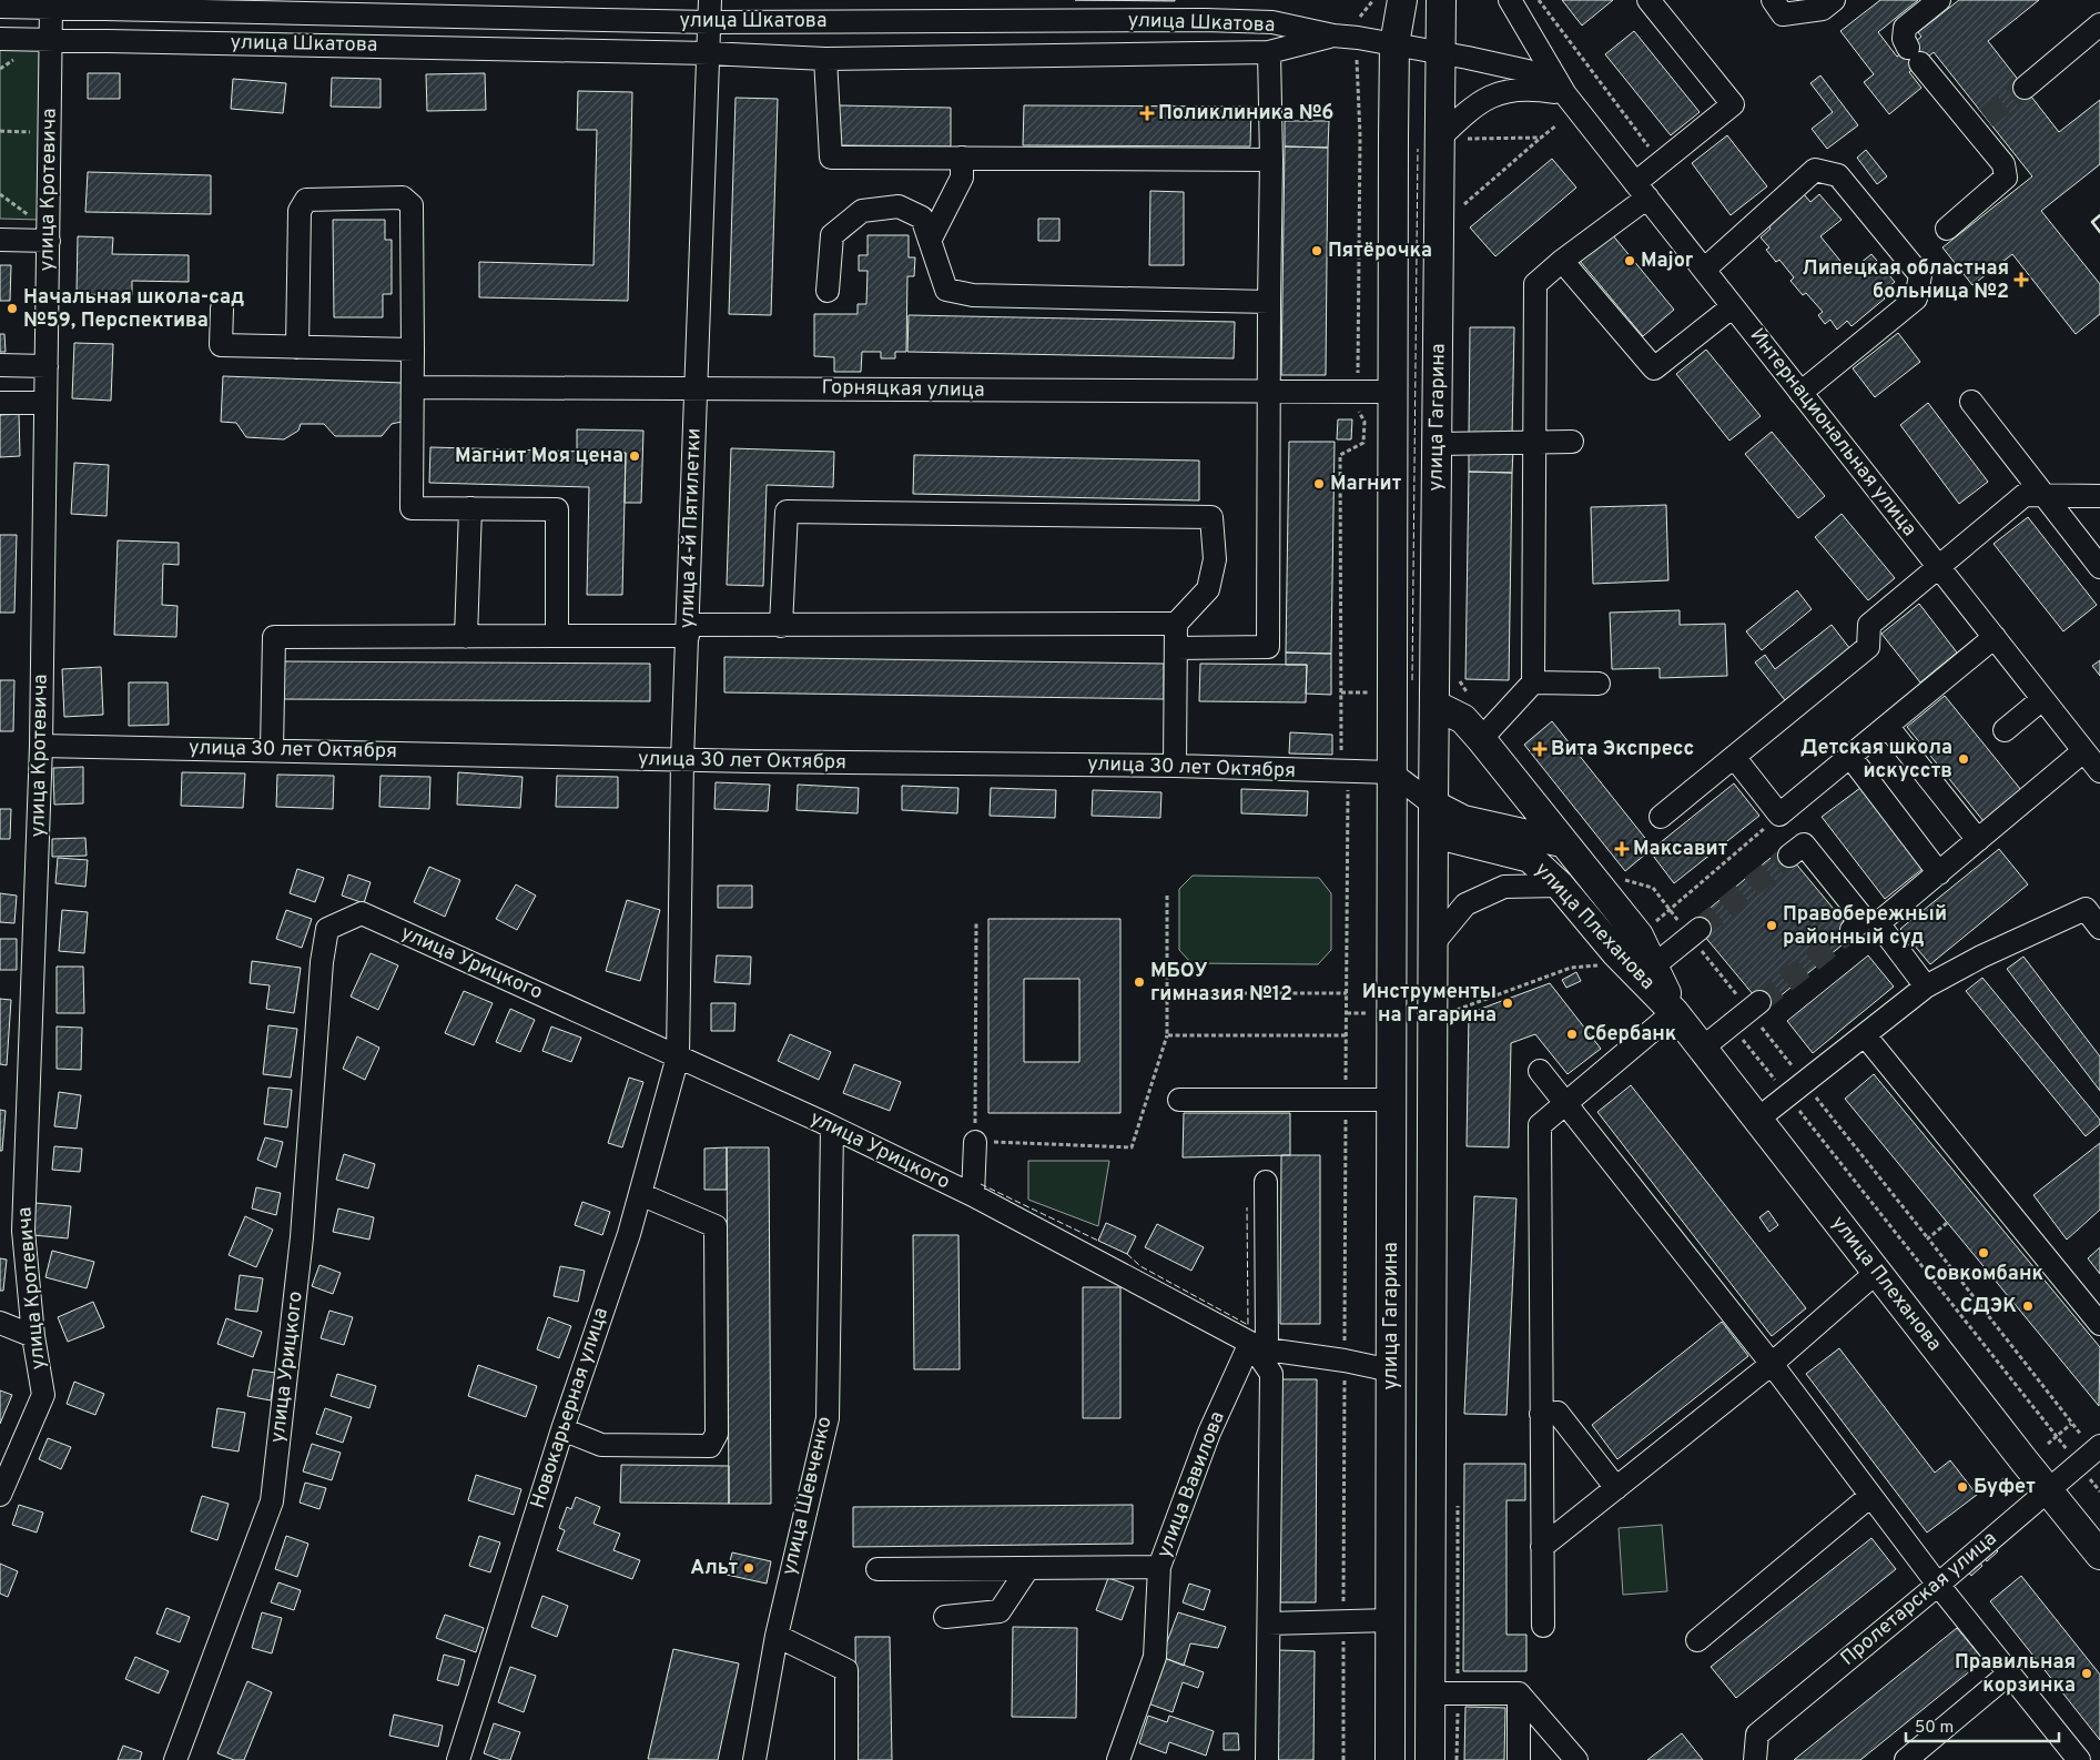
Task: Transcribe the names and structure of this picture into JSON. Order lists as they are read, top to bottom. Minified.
{"streets":{"main road":["улица Гагарина","улица Плеханова"],"street":["улица Шкатова","улица Кротевича","Горняцкая улица","Интернациональная улица","улица 4-й Пятилетки","улица 30 лет Октября","улица Урицкого","Новокарьерная улица","улица Вавилова","улица Шевченко","Пролетарская улица"]},"crossings":[["улица Шкатова","улица Кротевича"],["улица Шкатова","улица 4-й Пятилетки"],["улица Кротевича","улица 30 лет Октября"],["Горняцкая улица","улица Гагарина"],["Горняцкая улица","улица 4-й Пятилетки"],["улица Гагарина","улица 30 лет Октября"],["улица Гагарина","улица Плеханова"],["улица Гагарина","улица Урицкого"],["улица 4-й Пятилетки","улица 30 лет Октября"],["улица 4-й Пятилетки","улица Урицкого"],["улица 4-й Пятилетки","Новокарьерная улица"],["улица Плеханова","Пролетарская улица"],["улица Урицкого","Новокарьерная улица"],["улица Урицкого","улица Вавилова"],["улица Урицкого","улица Шевченко"]],"places":{"health":["Поликлиника №6","Липецкая областная больница №2","Вита Экспресс","Максавит"],"other":["Пятёрочка","Major","Начальная школа-сад №59, Перспектива","Магнит Моя цена","Магнит","Детская школа искусств","Правобережный районный суд","МБОУ гимназия №12","Инструменты на Гагарина","Сбербанк","Совкомбанк","СДЭК","Буфет","Альт","Правильная корзинка"]},"scale_bar":"50 m"}
